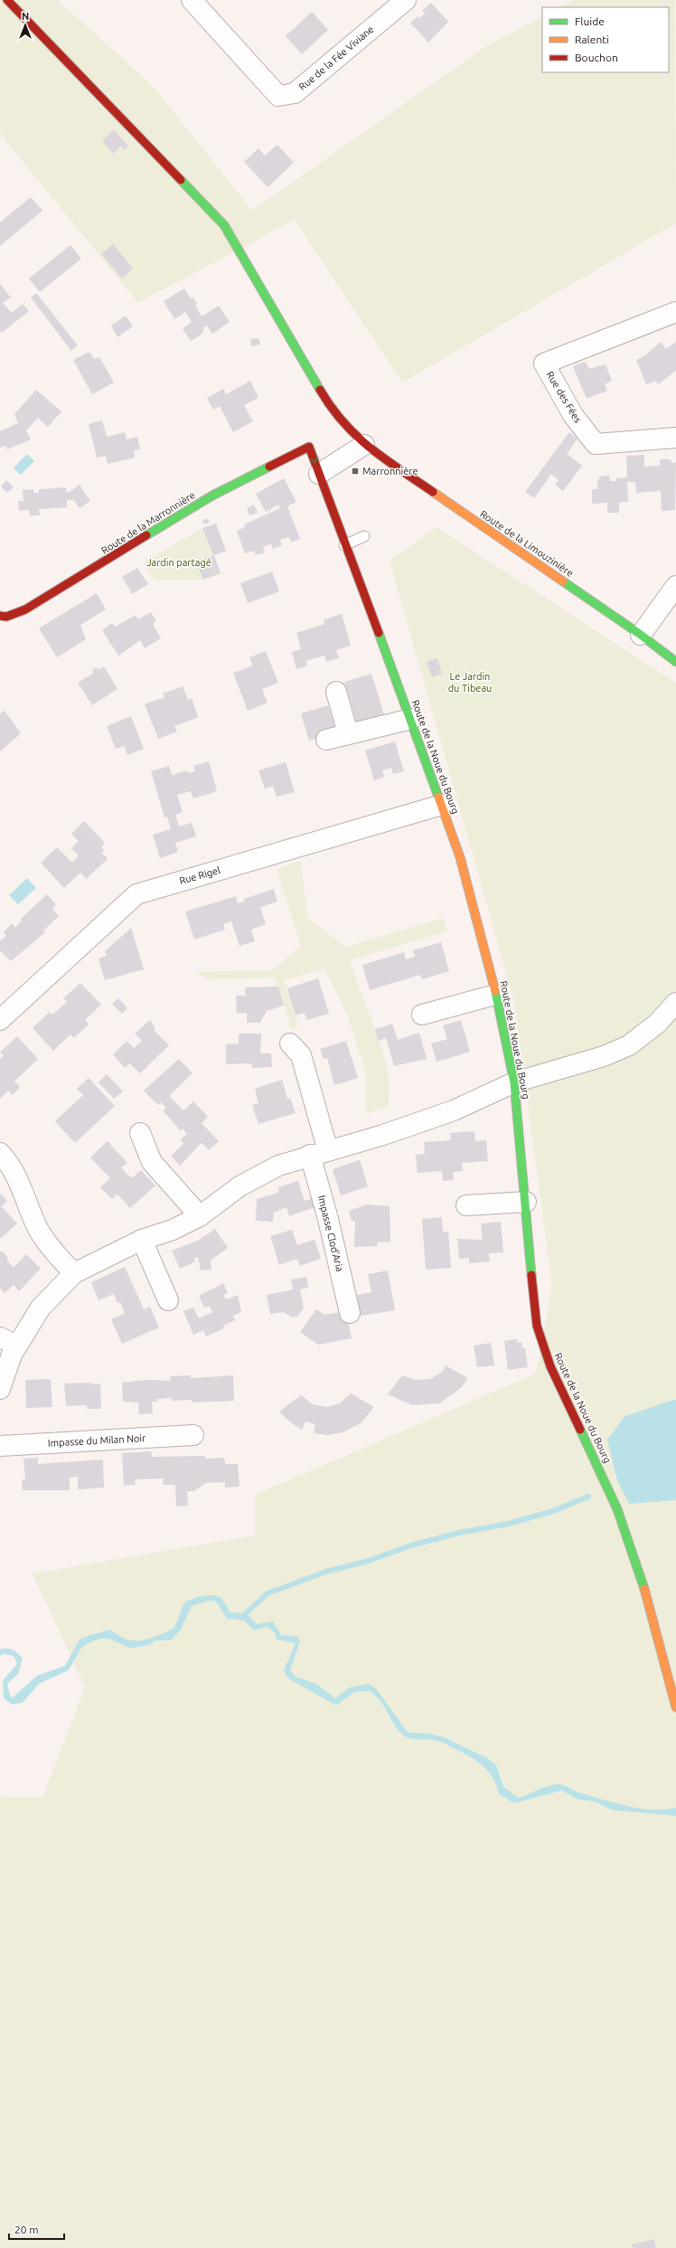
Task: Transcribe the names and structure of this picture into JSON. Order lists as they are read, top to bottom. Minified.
{"streets":{"street":["Rue de la Fée Viviane","Rue des Fées","Route de la Marronnière","Route de la Limouzinière","Route de la Noue du Bourg","Rue Rigel","Impasse Clod'Aria","Impasse du Milan Noir"]},"crossings":[["Route de la Marronnière","Route de la Noue du Bourg"],["Route de la Noue du Bourg","Rue Rigel"]],"parks":["Jardin partagé","Le Jardin du Tibeau"],"places":{"transit":["Marronnière"]},"legend":["Fluide","Ralenti","Bouchon"],"scale_bar":"20 m","north":"top"}
